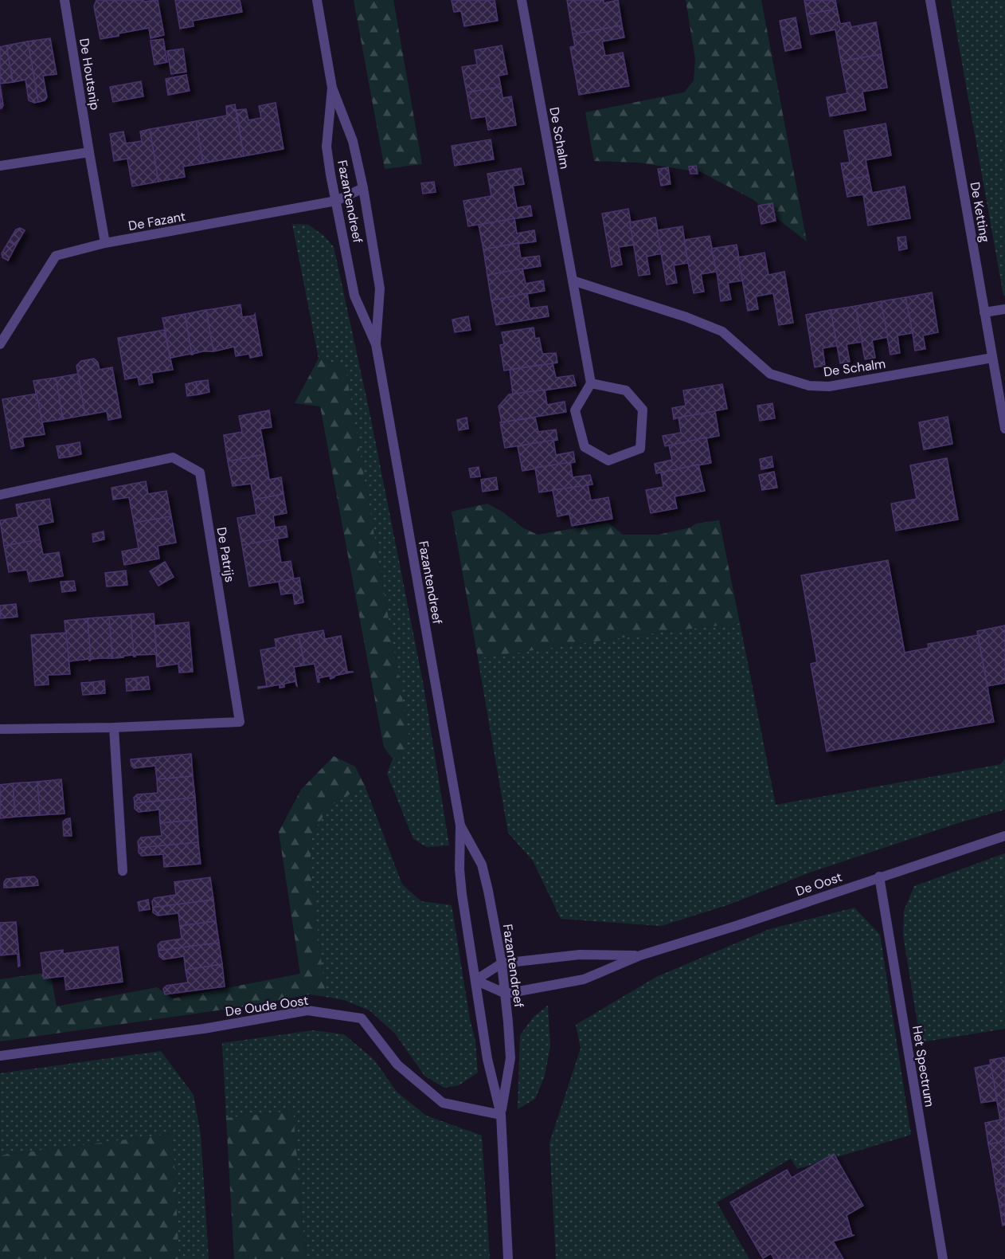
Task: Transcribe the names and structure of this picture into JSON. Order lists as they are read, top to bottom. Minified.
{"streets":{"street":["De Houtsnip","De Schalm","Fazantendreef","De Ketting","De Fazant","De Patrijs","De Oost","De Oude Oost","Het Spectrum"]},"crossings":[["De Houtsnip","De Fazant"],["De Schalm","De Ketting"],["Fazantendreef","De Fazant"],["Fazantendreef","De Oost"],["Fazantendreef","De Oude Oost"],["De Oost","Het Spectrum"]]}
